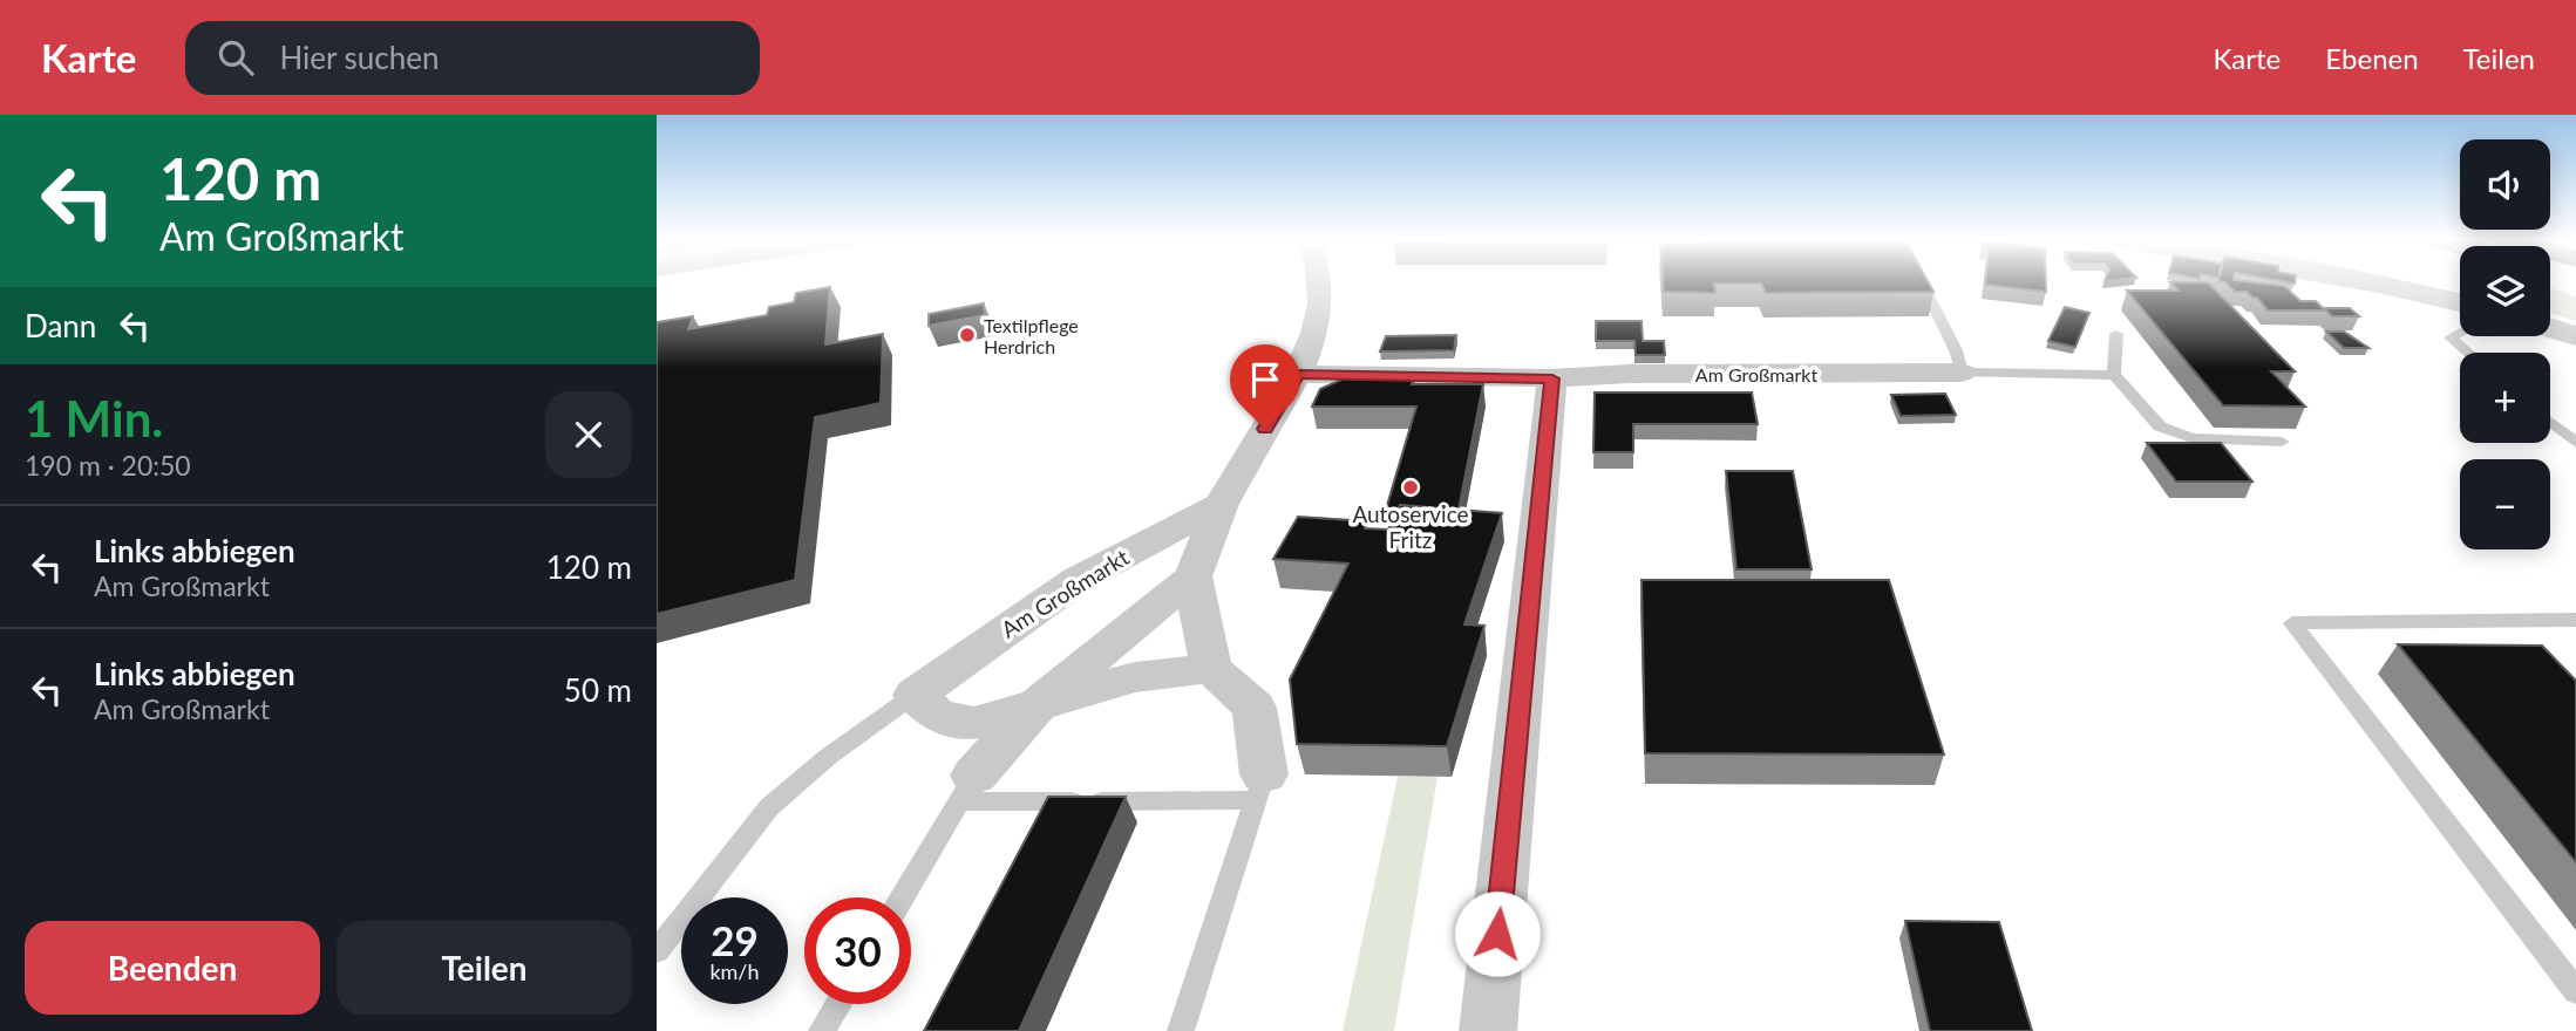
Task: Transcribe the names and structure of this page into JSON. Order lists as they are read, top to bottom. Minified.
{"streets":{"street":["Am Großmarkt"]},"places":["Textilpflege Herdrich","Autoservice Fritz"],"page":{"header":"Karte","search":"Hier suchen","nav":["Karte","Ebenen","Teilen"],"turn":["120 m","Am Großmarkt"],"map_buttons":["+","−"],"then":"Dann","heading":["1 Min.","190 m · 20:50"],"list":[{"name":"Links abbiegen","note":"Am Großmarkt","value":"120 m"},{"name":"Links abbiegen","note":"Am Großmarkt","value":"50 m"}],"speed":"29 km/h","limit":"30","buttons":["Beenden","Teilen"]}}
